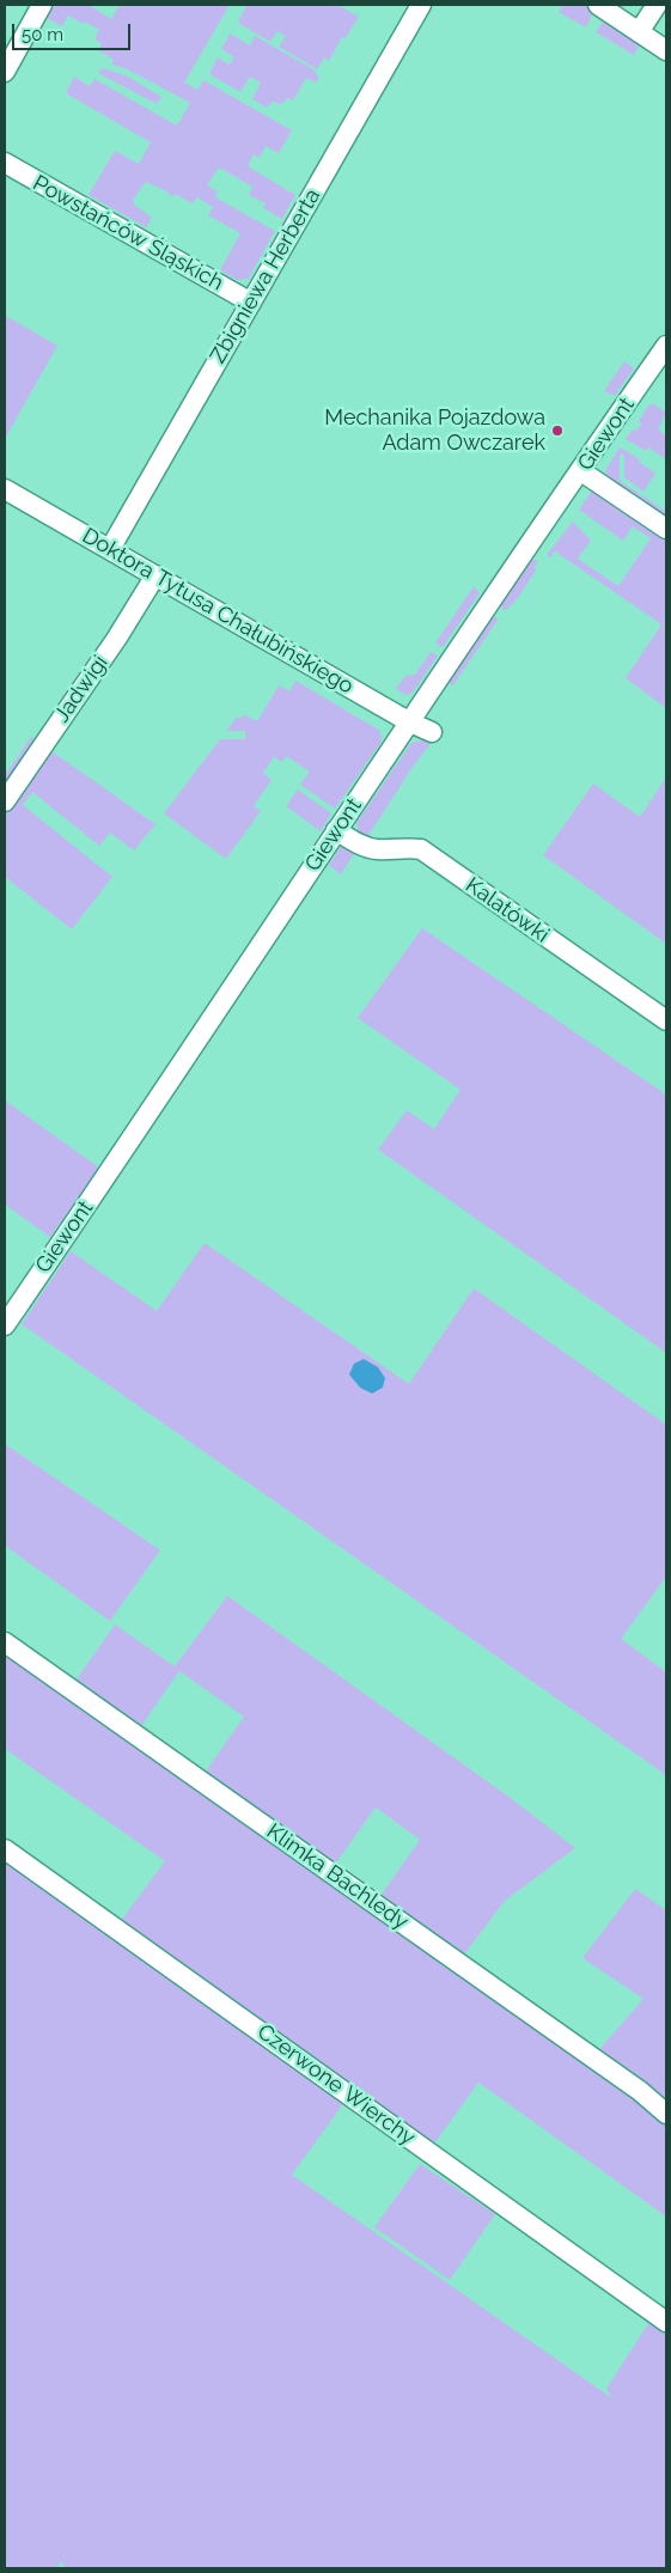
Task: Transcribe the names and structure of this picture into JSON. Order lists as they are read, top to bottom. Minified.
{"streets":{"street":["Powstańców Śląskich","Zbigniewa Herberta","Giewont","Doktora Tytusa Chałubińskiego","Jadwigi","Kalatówki","Klimka Bachledy","Czerwone Wierchy"]},"crossings":[["Powstańców Śląskich","Zbigniewa Herberta"],["Zbigniewa Herberta","Doktora Tytusa Chałubińskiego"],["Giewont","Doktora Tytusa Chałubińskiego"],["Giewont","Kalatówki"],["Doktora Tytusa Chałubińskiego","Jadwigi"]],"places":["Mechanika Pojazdowa Adam Owczarek"],"scale_bar":"50 m"}
